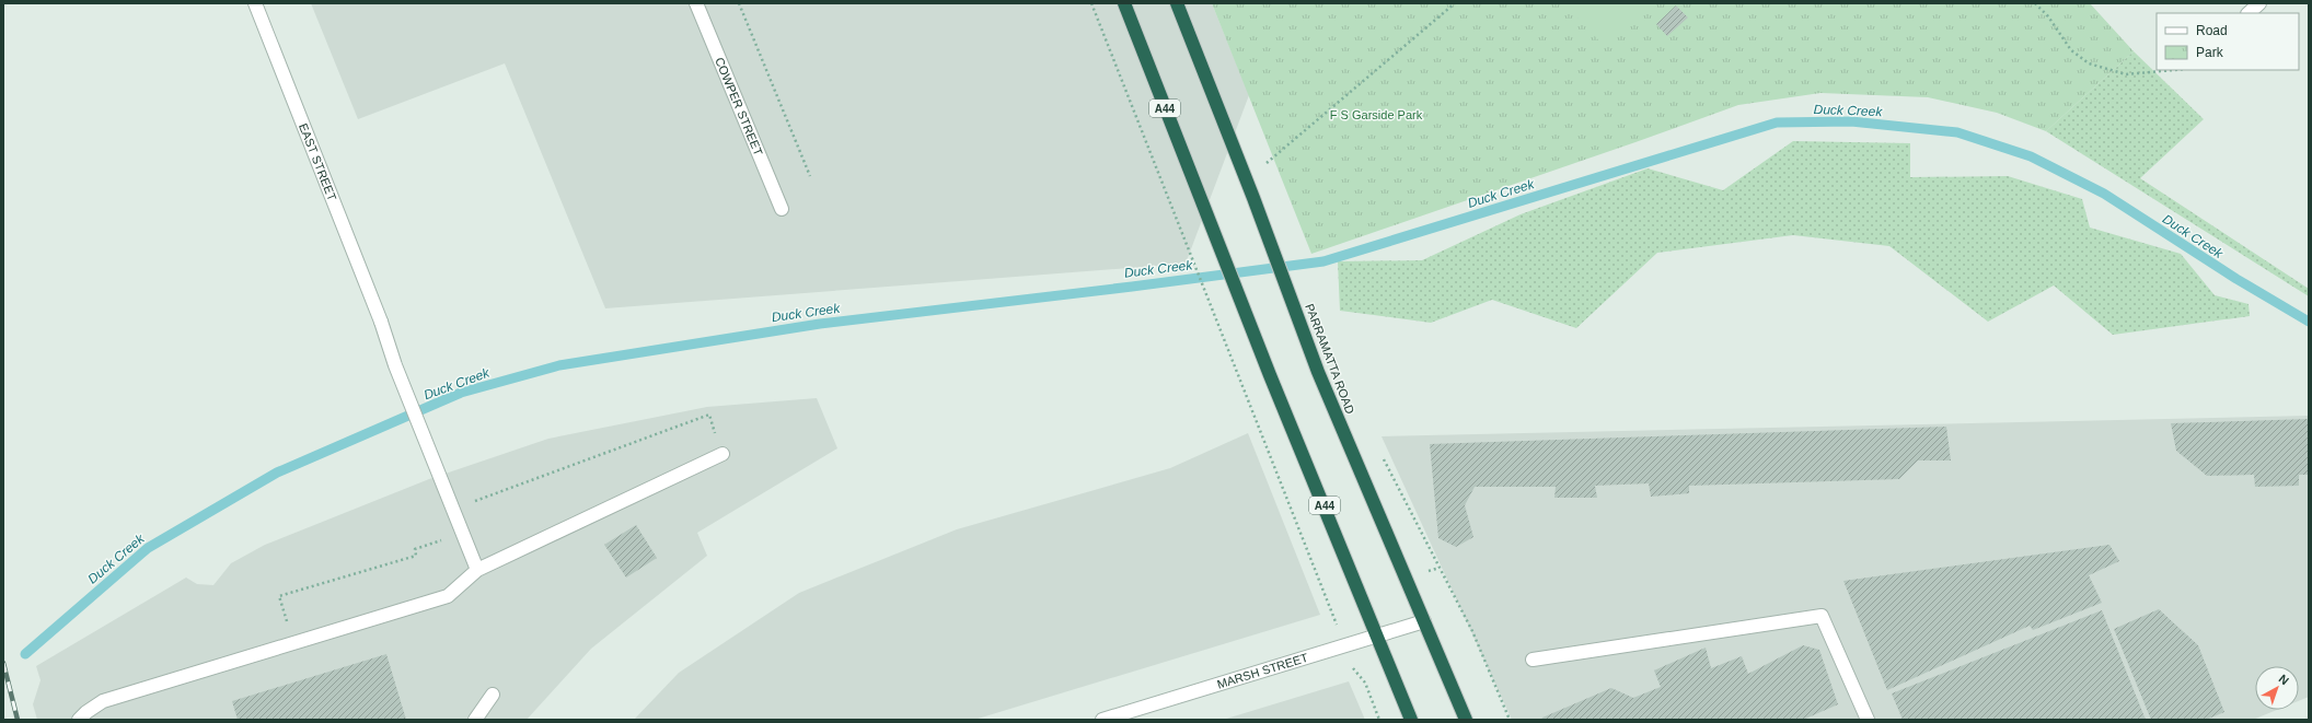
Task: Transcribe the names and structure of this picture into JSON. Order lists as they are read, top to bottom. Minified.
{"streets":{"highway":["A44","PARRAMATTA ROAD"],"street":["COWPER STREET","EAST STREET","MARSH STREET"]},"crossings":[["A44","MARSH STREET"],["PARRAMATTA ROAD","MARSH STREET"]],"water":["Duck Creek"],"parks":["F S Garside Park"],"legend":["Road","Park"],"north":"top right"}
